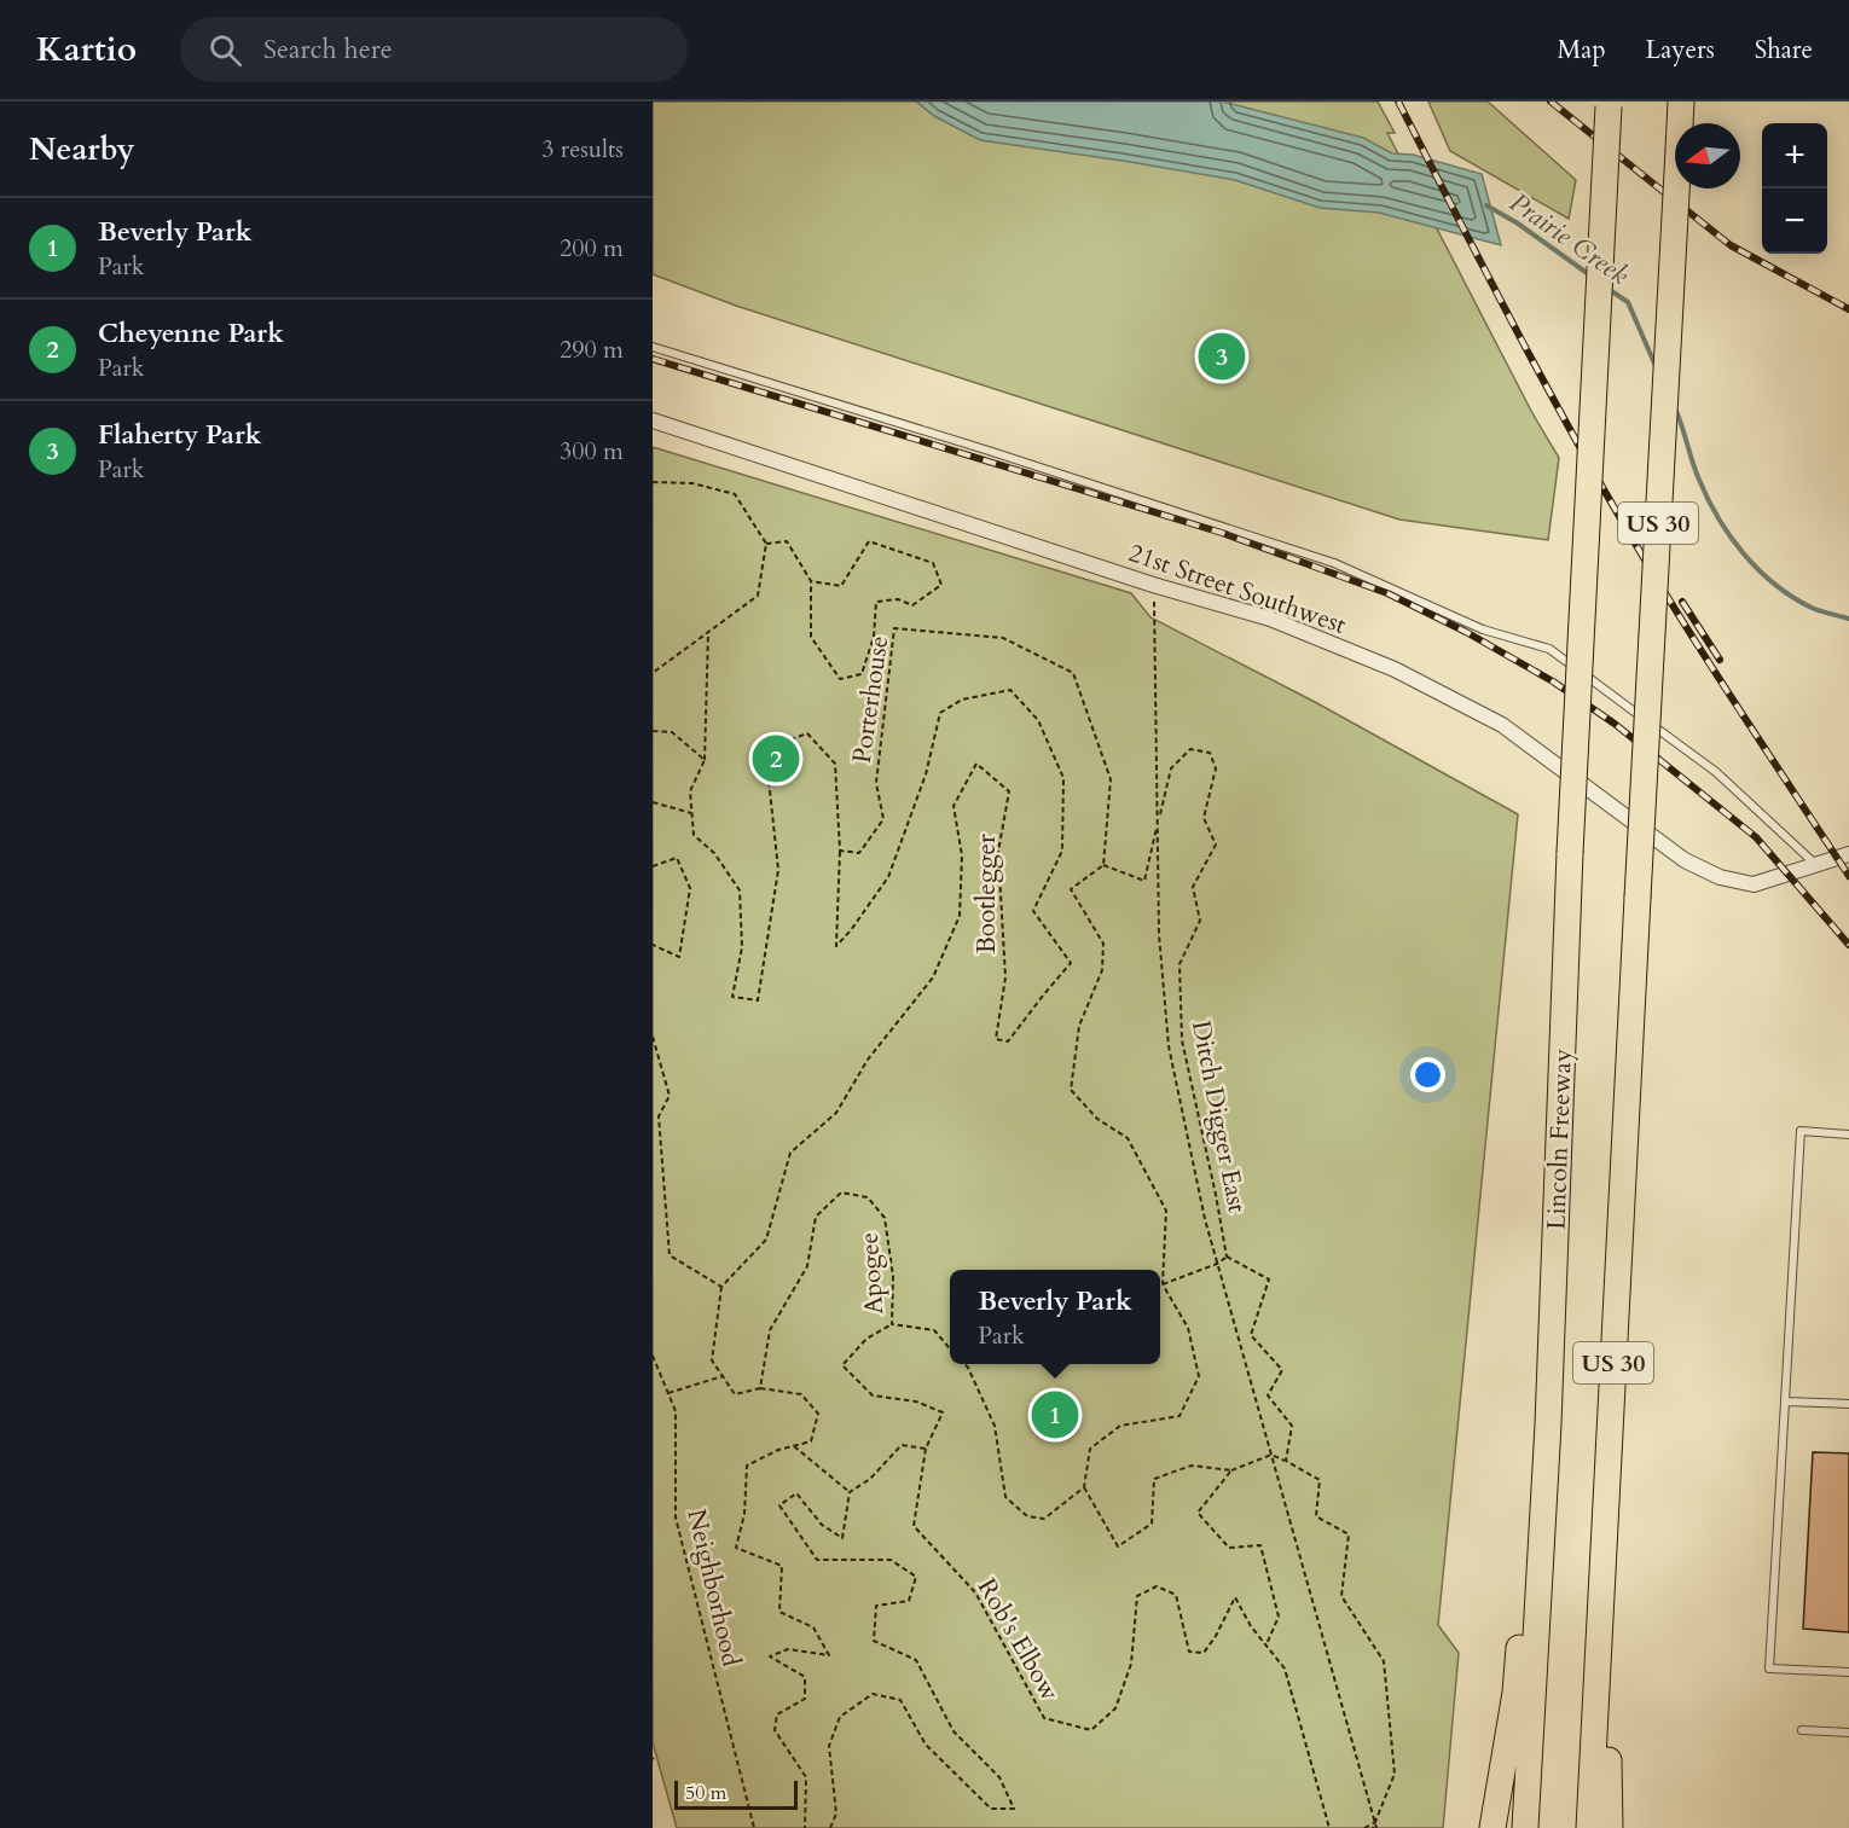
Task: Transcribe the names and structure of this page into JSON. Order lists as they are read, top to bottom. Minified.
{"streets":{"highway":["US 30","Lincoln Freeway"],"street":["21st Street Southwest"],"path":["Porterhouse","Bootlegger","Ditch Digger East","Apogee","Neighborhood","Rob's Elbow"]},"crossings":[["US 30","Lincoln Freeway"],["Porterhouse","Bootlegger"]],"water":["Prairie Creek"],"scale_bar":"50 m","north":"left","page":{"header":"Kartio","search":"Search here","nav":["Map","Layers","Share"],"heading":["Nearby","3 results"],"map_buttons":["+","−"],"list":[{"mark":"1","name":"Beverly Park","note":"Park","value":"200 m"},{"mark":"2","name":"Cheyenne Park","note":"Park","value":"290 m"},{"mark":"3","name":"Flaherty Park","note":"Park","value":"300 m"}],"pins":["3","2","1"],"popup":["Beverly Park","Park"],"scale":"50 m"}}
